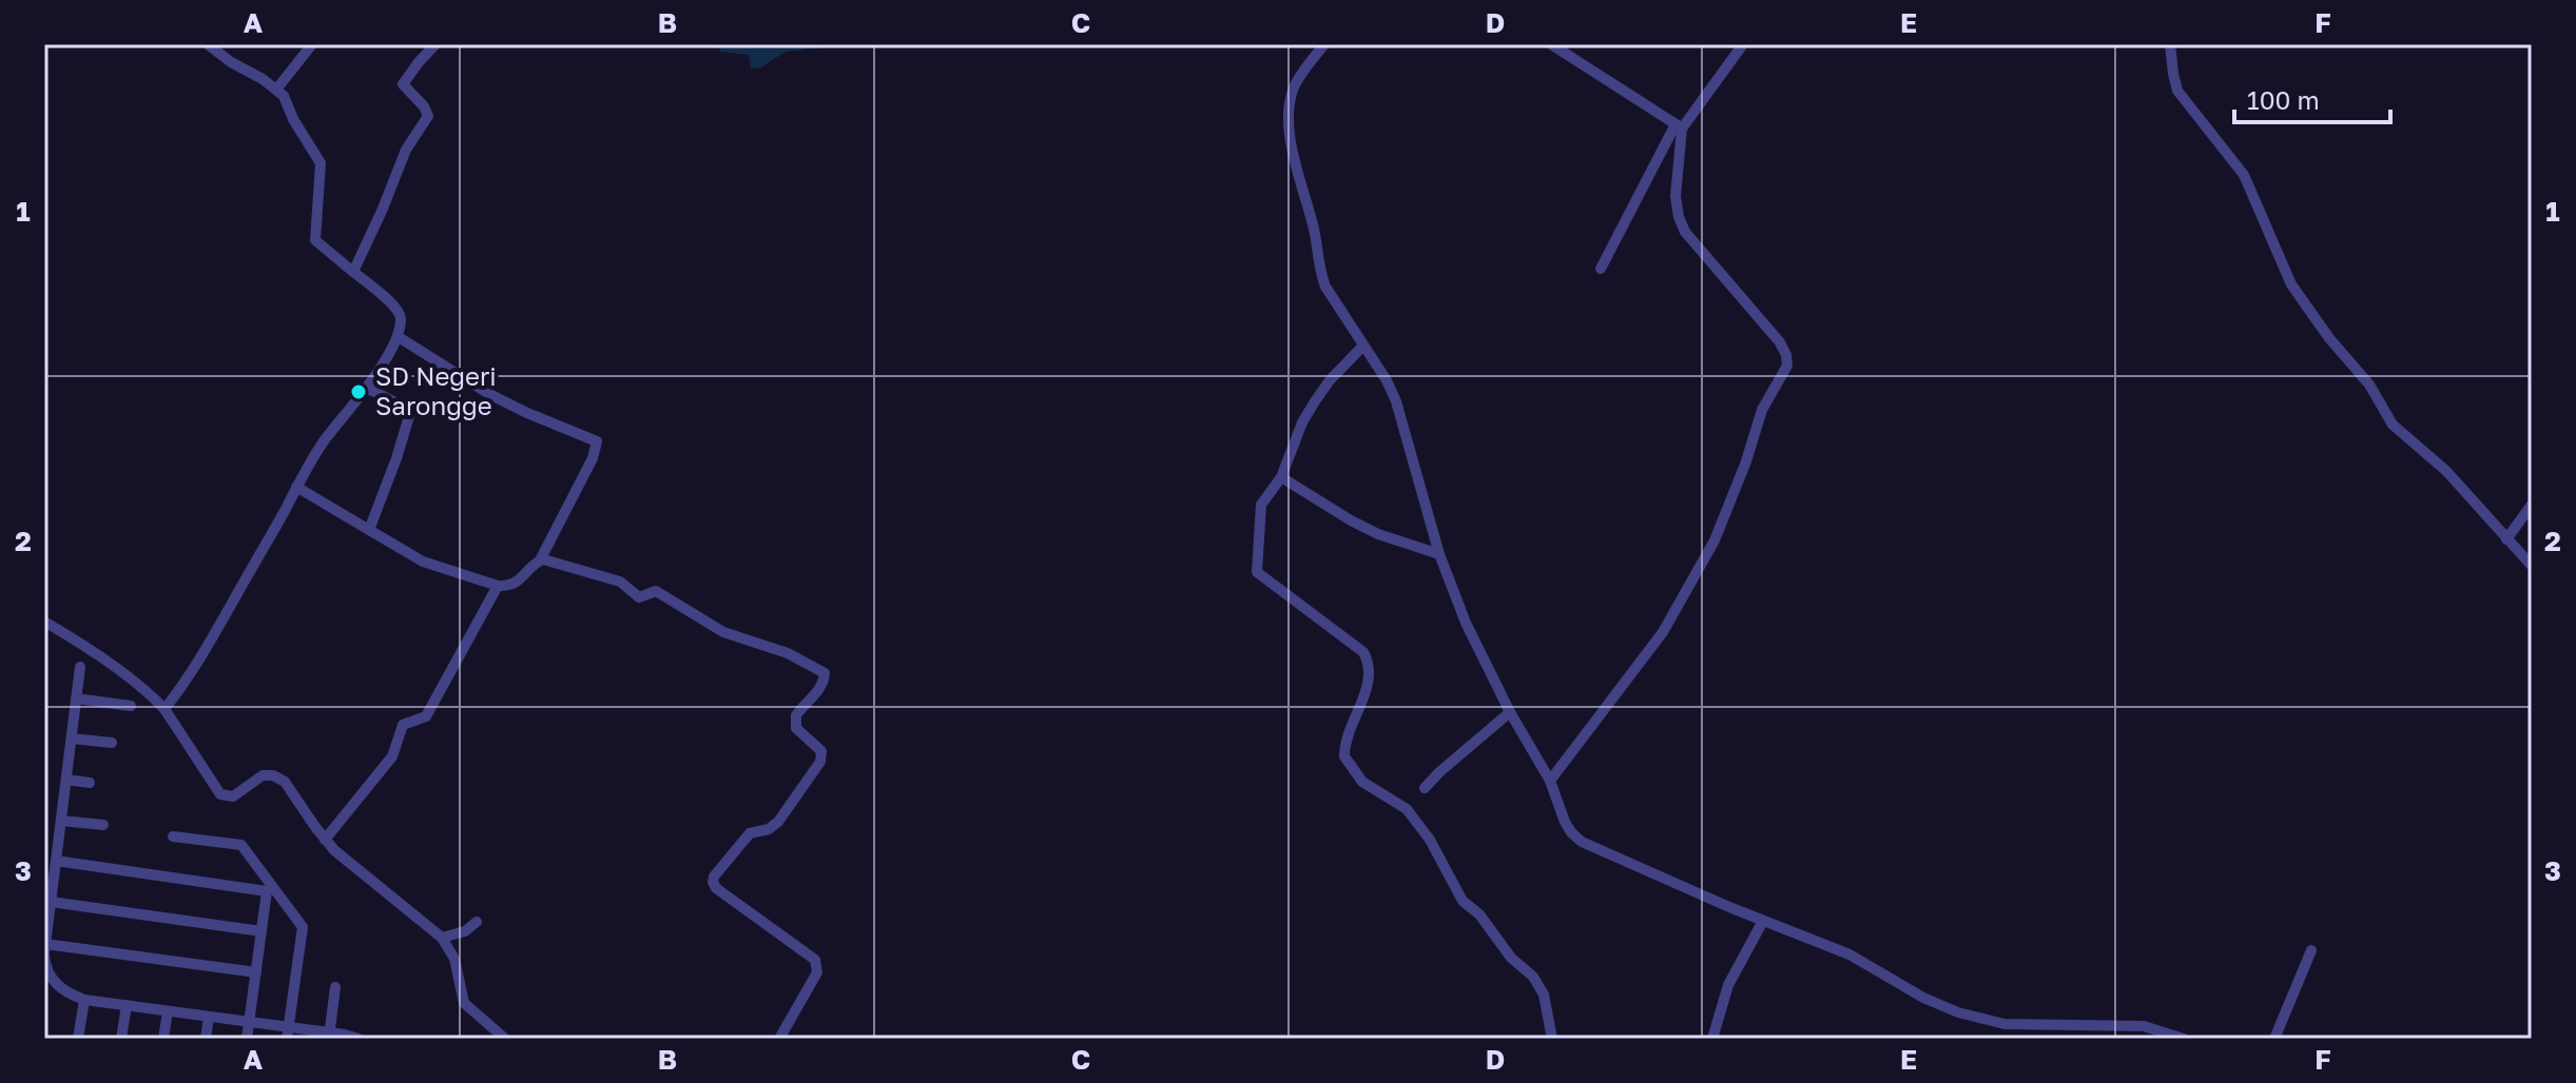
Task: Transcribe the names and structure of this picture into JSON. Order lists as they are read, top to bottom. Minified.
{"places":["SD Negeri Sarongge"],"scale_bar":"100 m","grid":{"columns":["A","B","C","D","E","F"],"rows":["1","2","3"]}}
